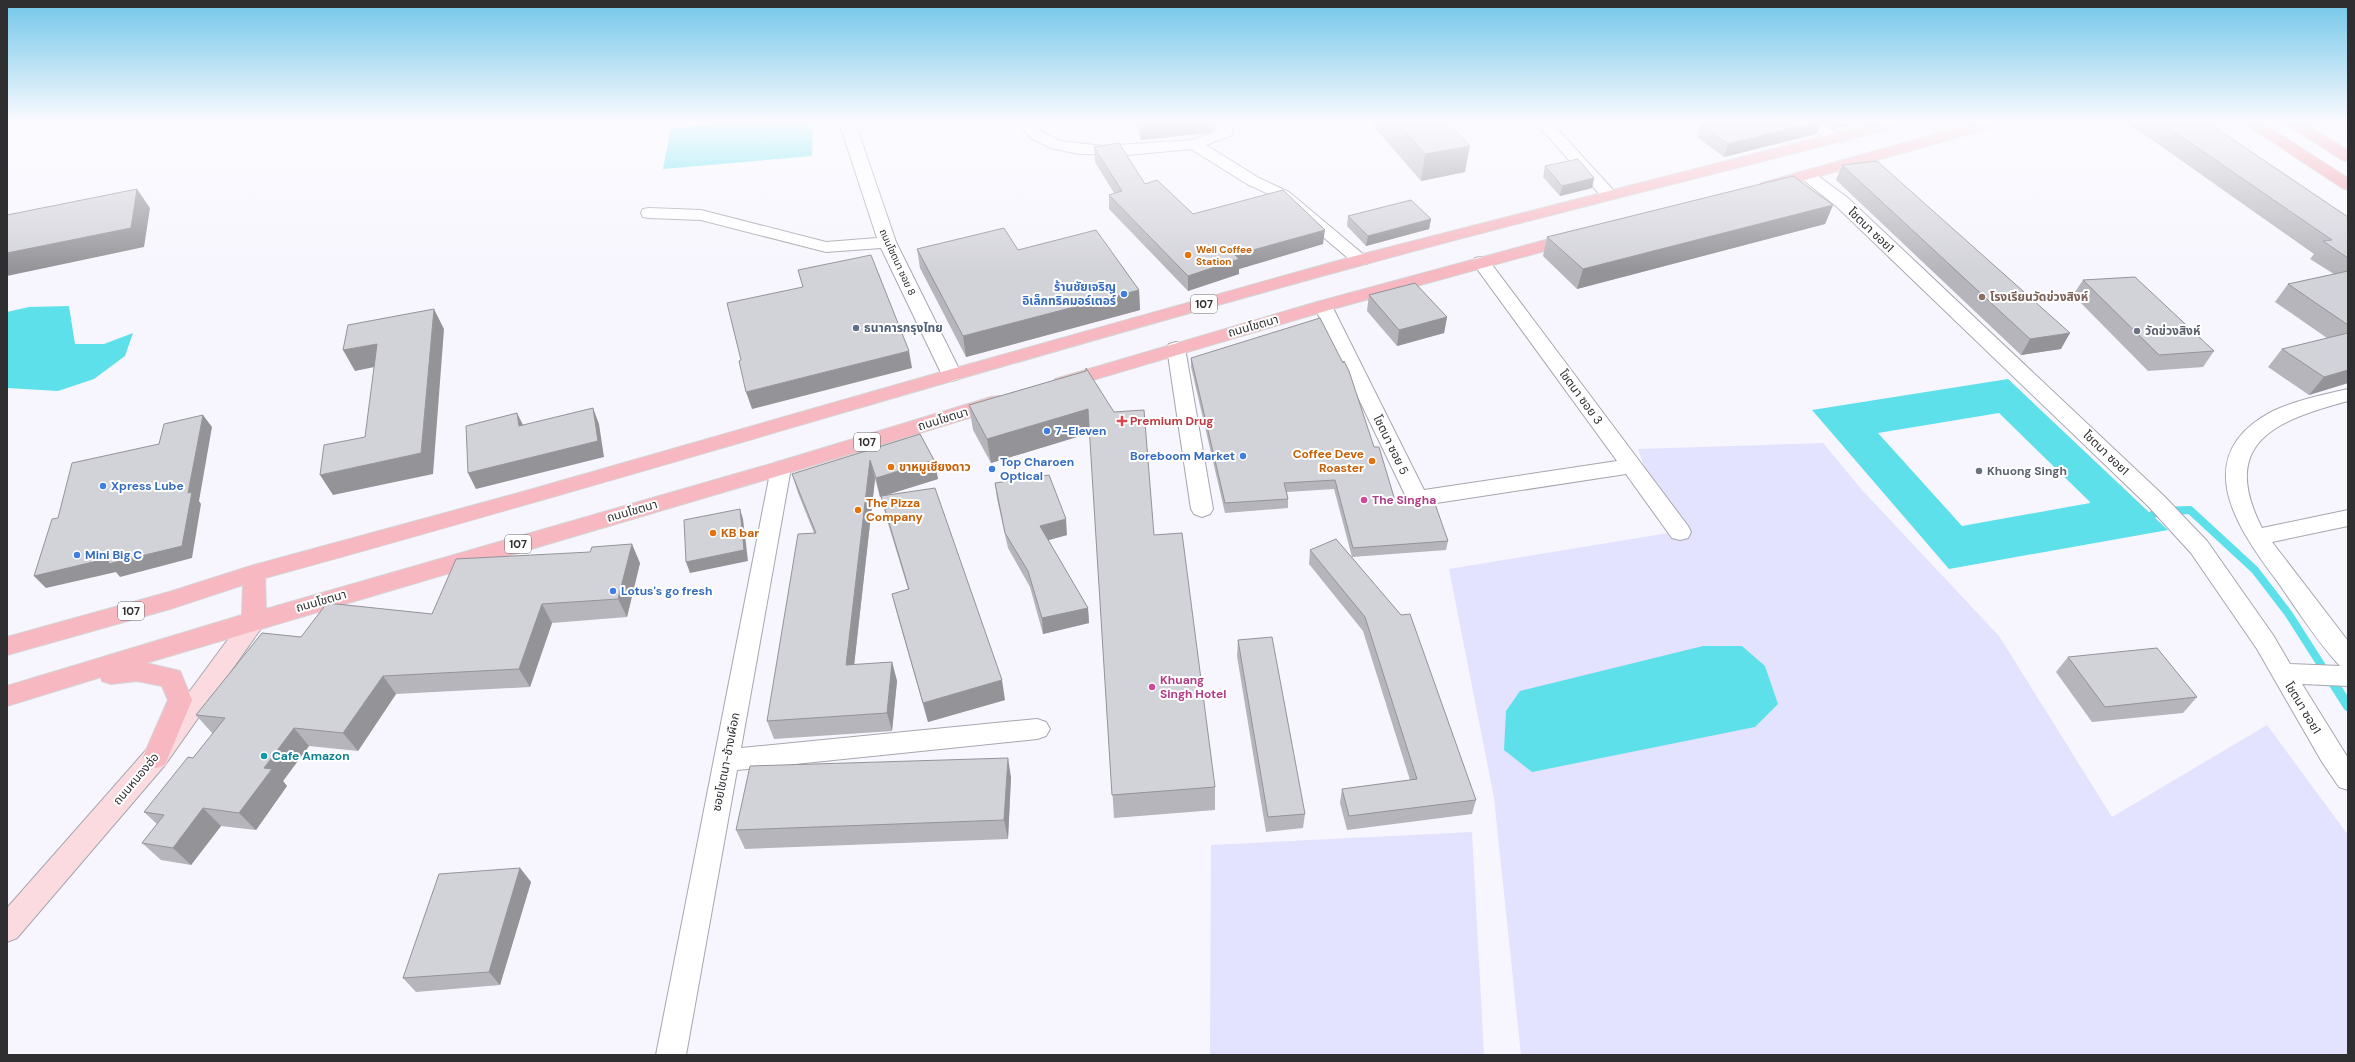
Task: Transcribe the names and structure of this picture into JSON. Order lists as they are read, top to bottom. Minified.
{"streets":{"main road":["107","ถนนโชตนา","ถนนหนองฮ่อ"],"street":["โชตนา ซอย1","ถนนโชตนา ซอย 8","โชตนา ซอย 3","โชตนา ซอย 5","ซอยโชตนา-ช้างเผือก"]},"crossings":[["ถนนโชตนา ซอย 8","107"],["ถนนโชตนา","โชตนา ซอย 3"],["ถนนโชตนา","โชตนา ซอย 5"],["ถนนโชตนา","ซอยโชตนา-ช้างเผือก"],["ถนนโชตนา","ถนนหนองฮ่อ"],["โชตนา ซอย 3","โชตนา ซอย 5"]],"places":{"other":["Well Coffee Station","ร้านชัยเจริญ อิเล็กทริคมอร์เตอร์","โรงเรียนวัดข่วงสิงห์","ธนาคารกรุงไทย","วัดข่วงสิงห์","7-Eleven","Boreboom Market","Coffee Deve Roaster","ขาหมูเชียงดาว","Top Charoen Optical","Khuong Singh","Xpress Lube","The Singha","The Pizza Company","KB bar","Mini Big C","Lotus's go fresh","Khuang Singh Hotel","Cafe Amazon"],"health":["Premium Drug"]}}
